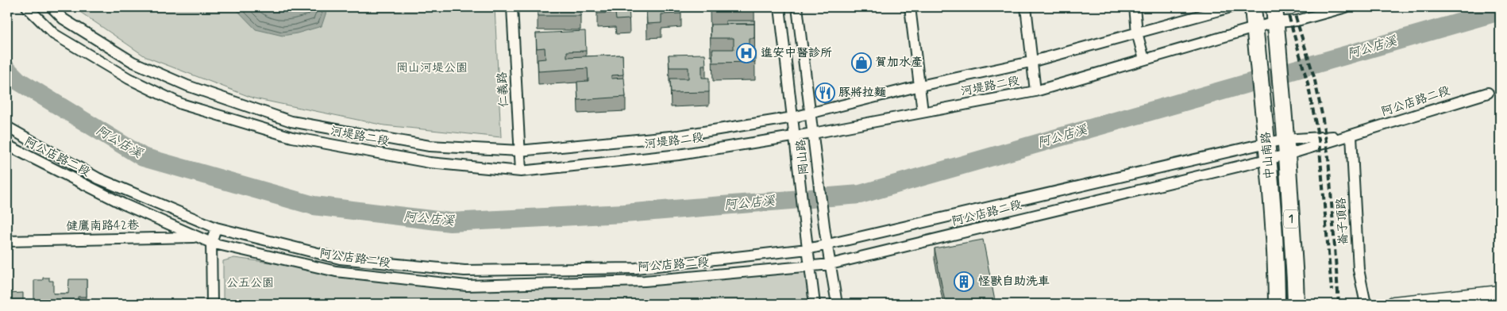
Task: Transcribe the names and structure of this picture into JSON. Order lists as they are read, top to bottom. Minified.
{"streets":{"main road":["中山南路","1"],"street":["河堤路二段","仁義路","阿公店路二段","岡山路","崙子頂路","健鷹南路42巷"]},"crossings":[["河堤路二段","仁義路"],["河堤路二段","中山南路"],["河堤路二段","岡山路"],["阿公店路二段","中山南路"],["阿公店路二段","岡山路"],["阿公店路二段","崙子頂路"],["阿公店路二段","健鷹南路42巷"]],"water":["阿公店溪"],"parks":["岡山河堤公園","公五公園"],"places":{"hospital":["進安中醫診所"],"shop":["賀加水產"],"restaurant":["豚將拉麵"],"building":["怪獸自助洗車"]}}
